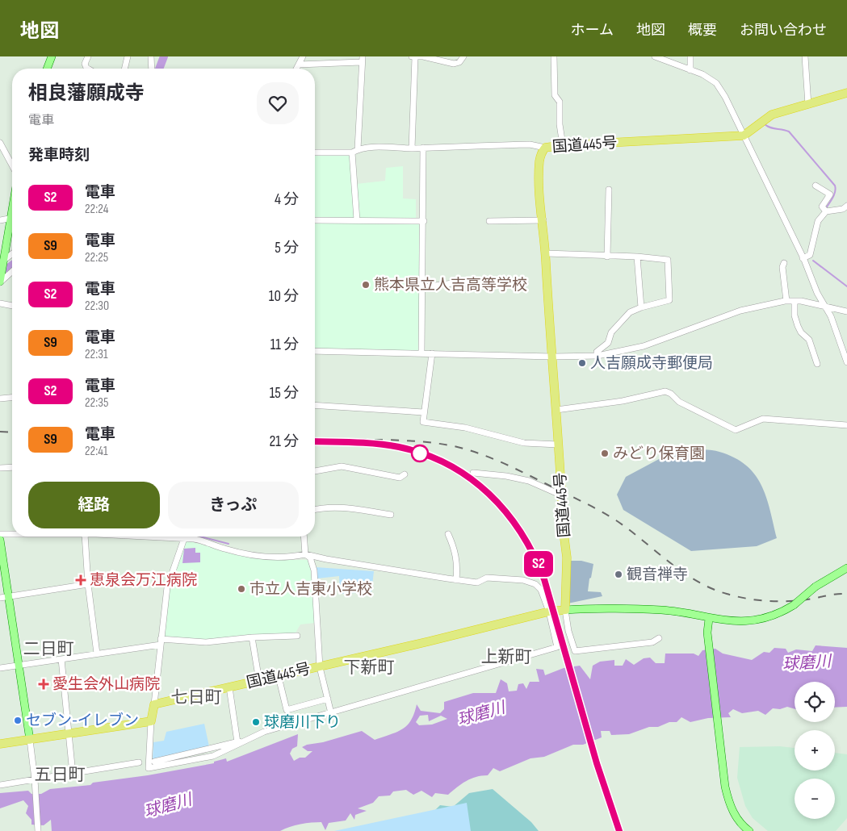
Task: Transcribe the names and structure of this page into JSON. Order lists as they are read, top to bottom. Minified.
{"streets":{"highway":["国道445号"]},"districts":["二日町","上新町","下新町","七日町","五日町"],"water":["球磨川"],"places":{"other":["熊本県立人吉高等学校","人吉願成寺郵便局","みどり保育園","観音禅寺","市立人吉東小学校","セブン-イレブン","球磨川下り"],"health":["恵泉会万江病院","愛生会外山病院"]},"page":{"header":"地図","nav":["ホーム","地図","概要","お問い合わせ"],"on_map":"S2","heading":[["相良藩願成寺","電車"],"発車時刻"],"list":[{"mark":"S2","name":"電車","note":"22:24","value":"4 分"},{"mark":"S9","name":"電車","note":"22:25","value":"5 分"},{"mark":"S2","name":"電車","note":"22:30","value":"10 分"},{"mark":"S9","name":"電車","note":"22:31","value":"11 分"},{"mark":"S2","name":"電車","note":"22:35","value":"15 分"},{"mark":"S9","name":"電車","note":"22:41","value":"21 分"}],"buttons":["経路","きっぷ"],"map_buttons":["+","−"]}}
